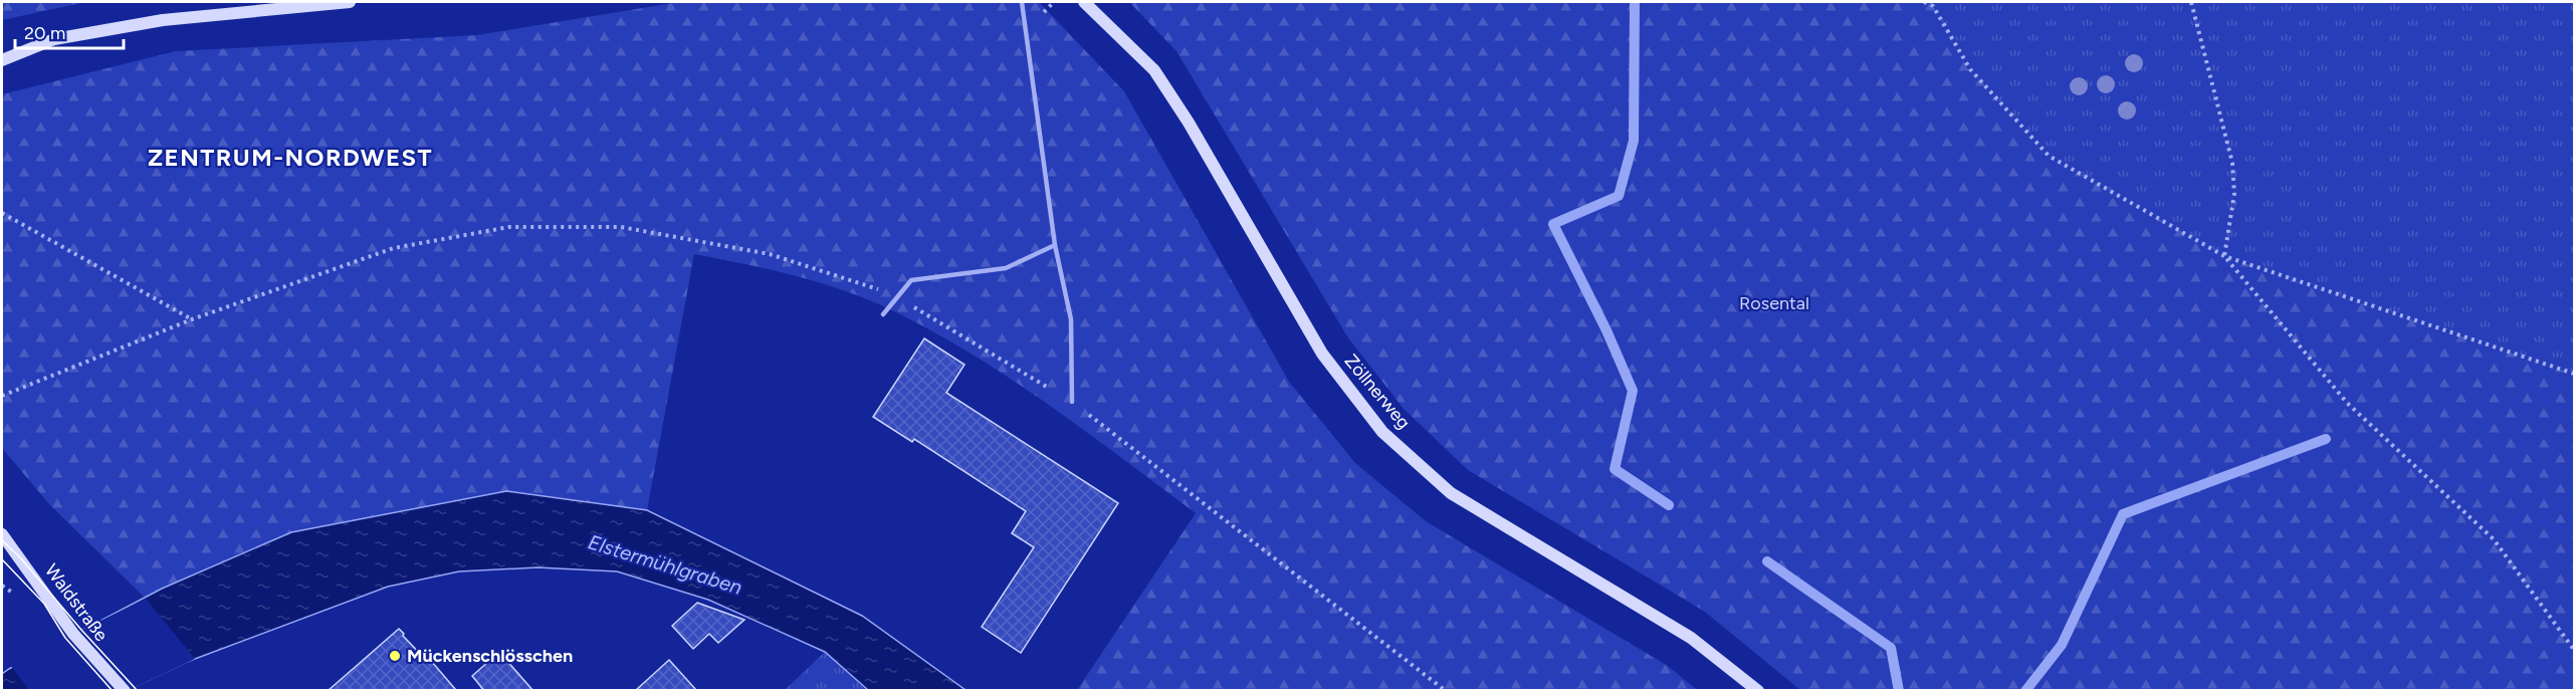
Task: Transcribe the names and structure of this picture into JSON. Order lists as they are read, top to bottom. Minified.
{"streets":{"main road":["Zöllnerweg","Waldstraße"]},"districts":["ZENTRUM-NORDWEST"],"water":["Elstermühlgraben"],"parks":["Rosental"],"places":["Mückenschlösschen"],"scale_bar":"20 m"}
